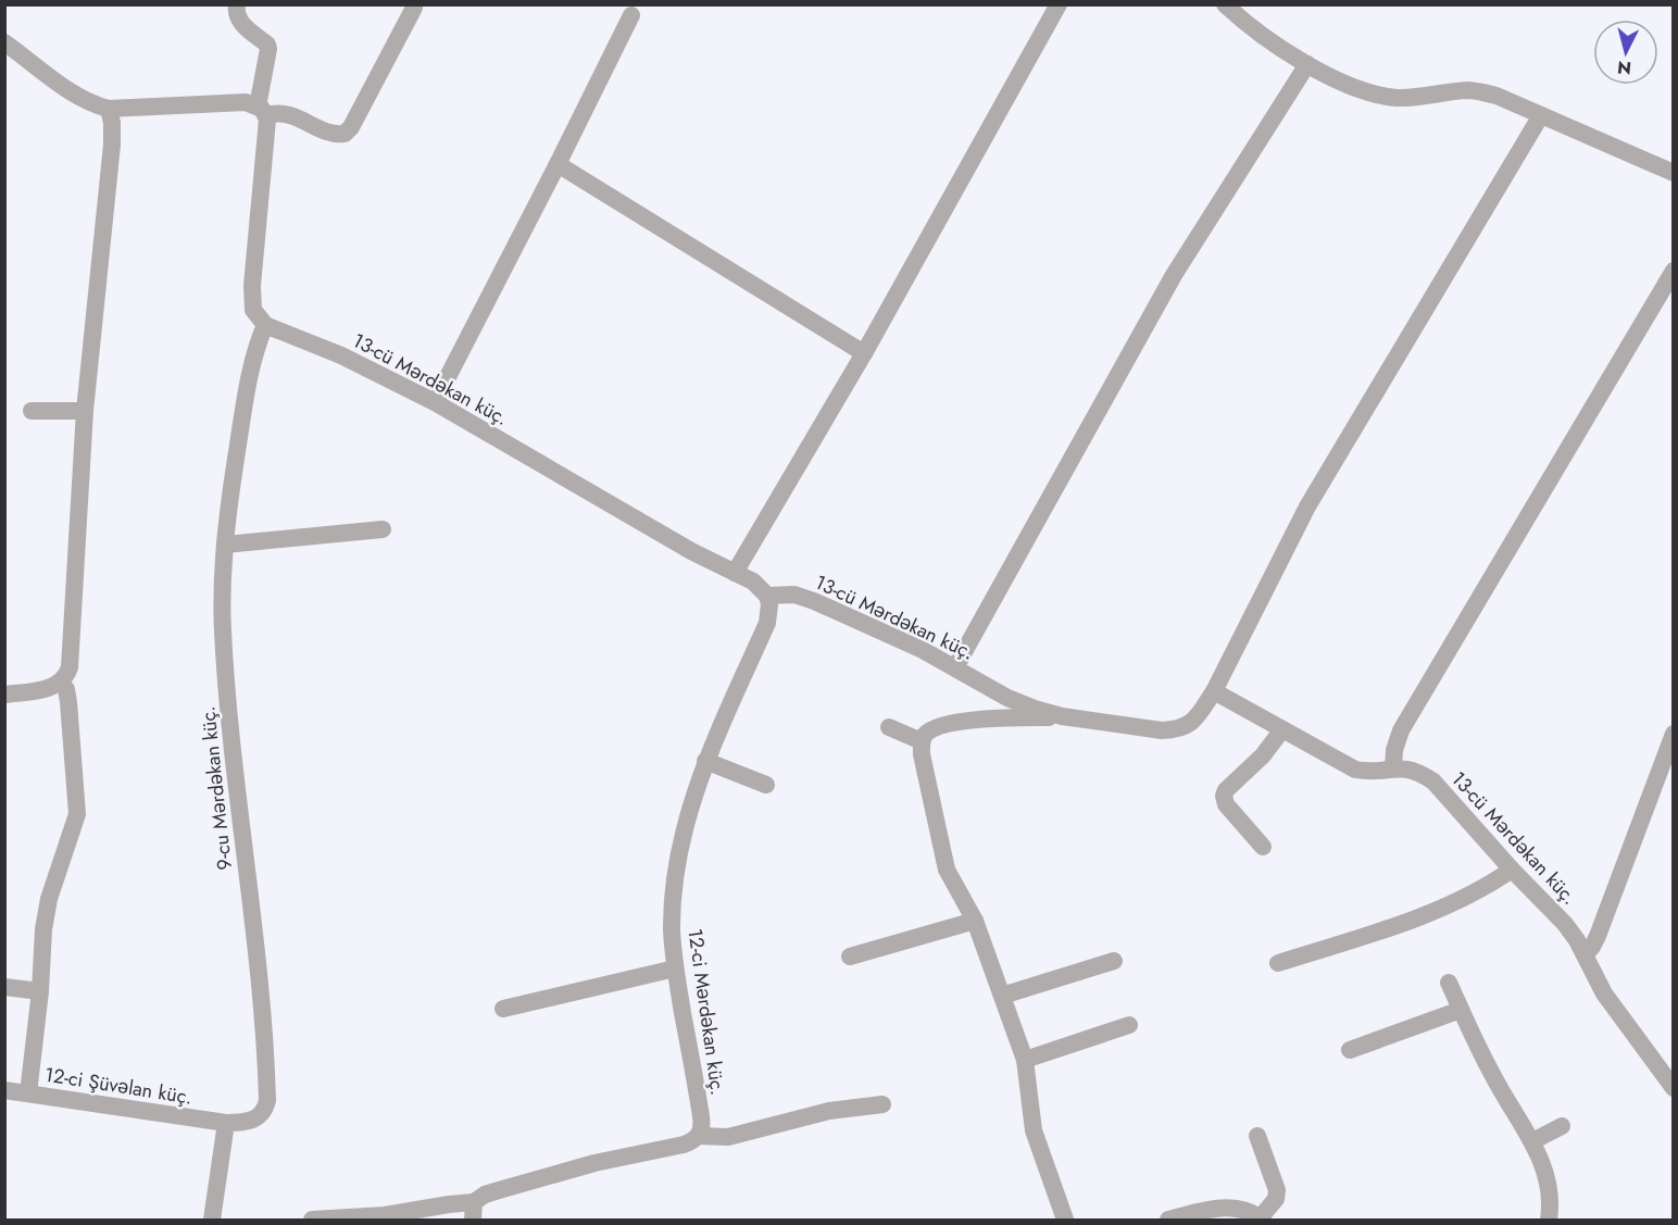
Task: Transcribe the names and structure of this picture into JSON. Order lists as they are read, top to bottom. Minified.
{"streets":{"street":["13-cü Mərdəkan küç.","9-cu Mərdəkan küç.","12-ci Mərdəkan küç.","12-ci Şüvəlan küç."]},"crossings":[["13-cü Mərdəkan küç.","9-cu Mərdəkan küç."],["13-cü Mərdəkan küç.","12-ci Mərdəkan küç."],["9-cu Mərdəkan küç.","12-ci Şüvəlan küç."]],"north":"bottom"}
